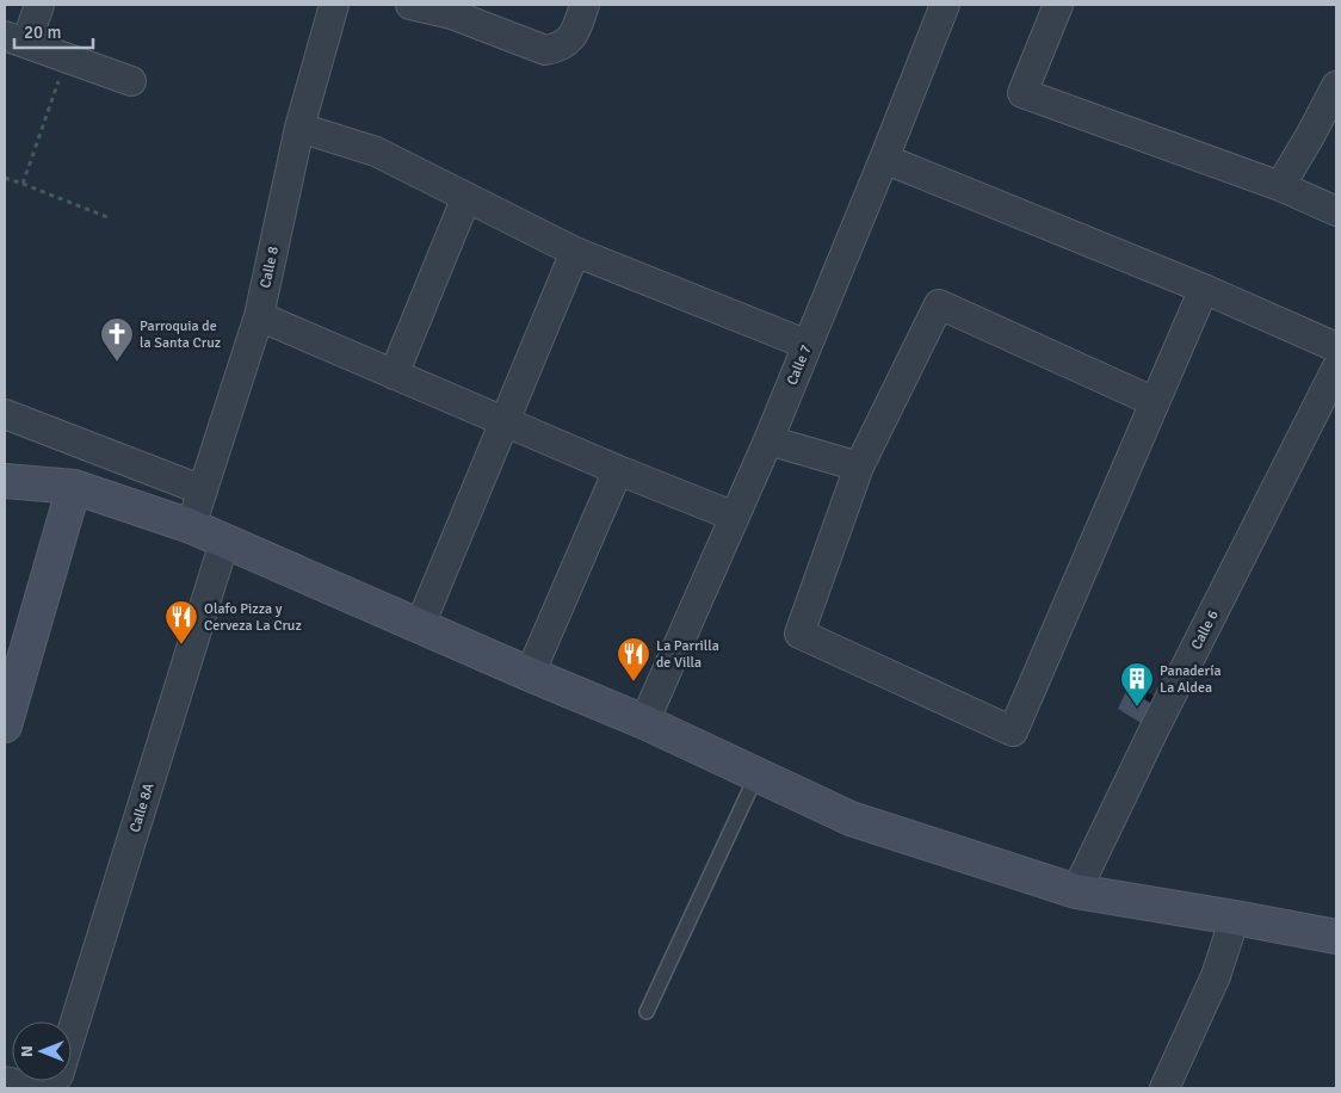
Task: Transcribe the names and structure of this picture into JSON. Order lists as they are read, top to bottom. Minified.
{"streets":{"street":["Calle 8","Calle 7","Calle 6","Calle 8A"]},"places":{"church":["Parroquia de la Santa Cruz"],"restaurant":["Olafo Pizza y Cerveza La Cruz","La Parrilla de Villa"],"building":["Panadería La Aldea"]},"scale_bar":"20 m","north":"left"}
